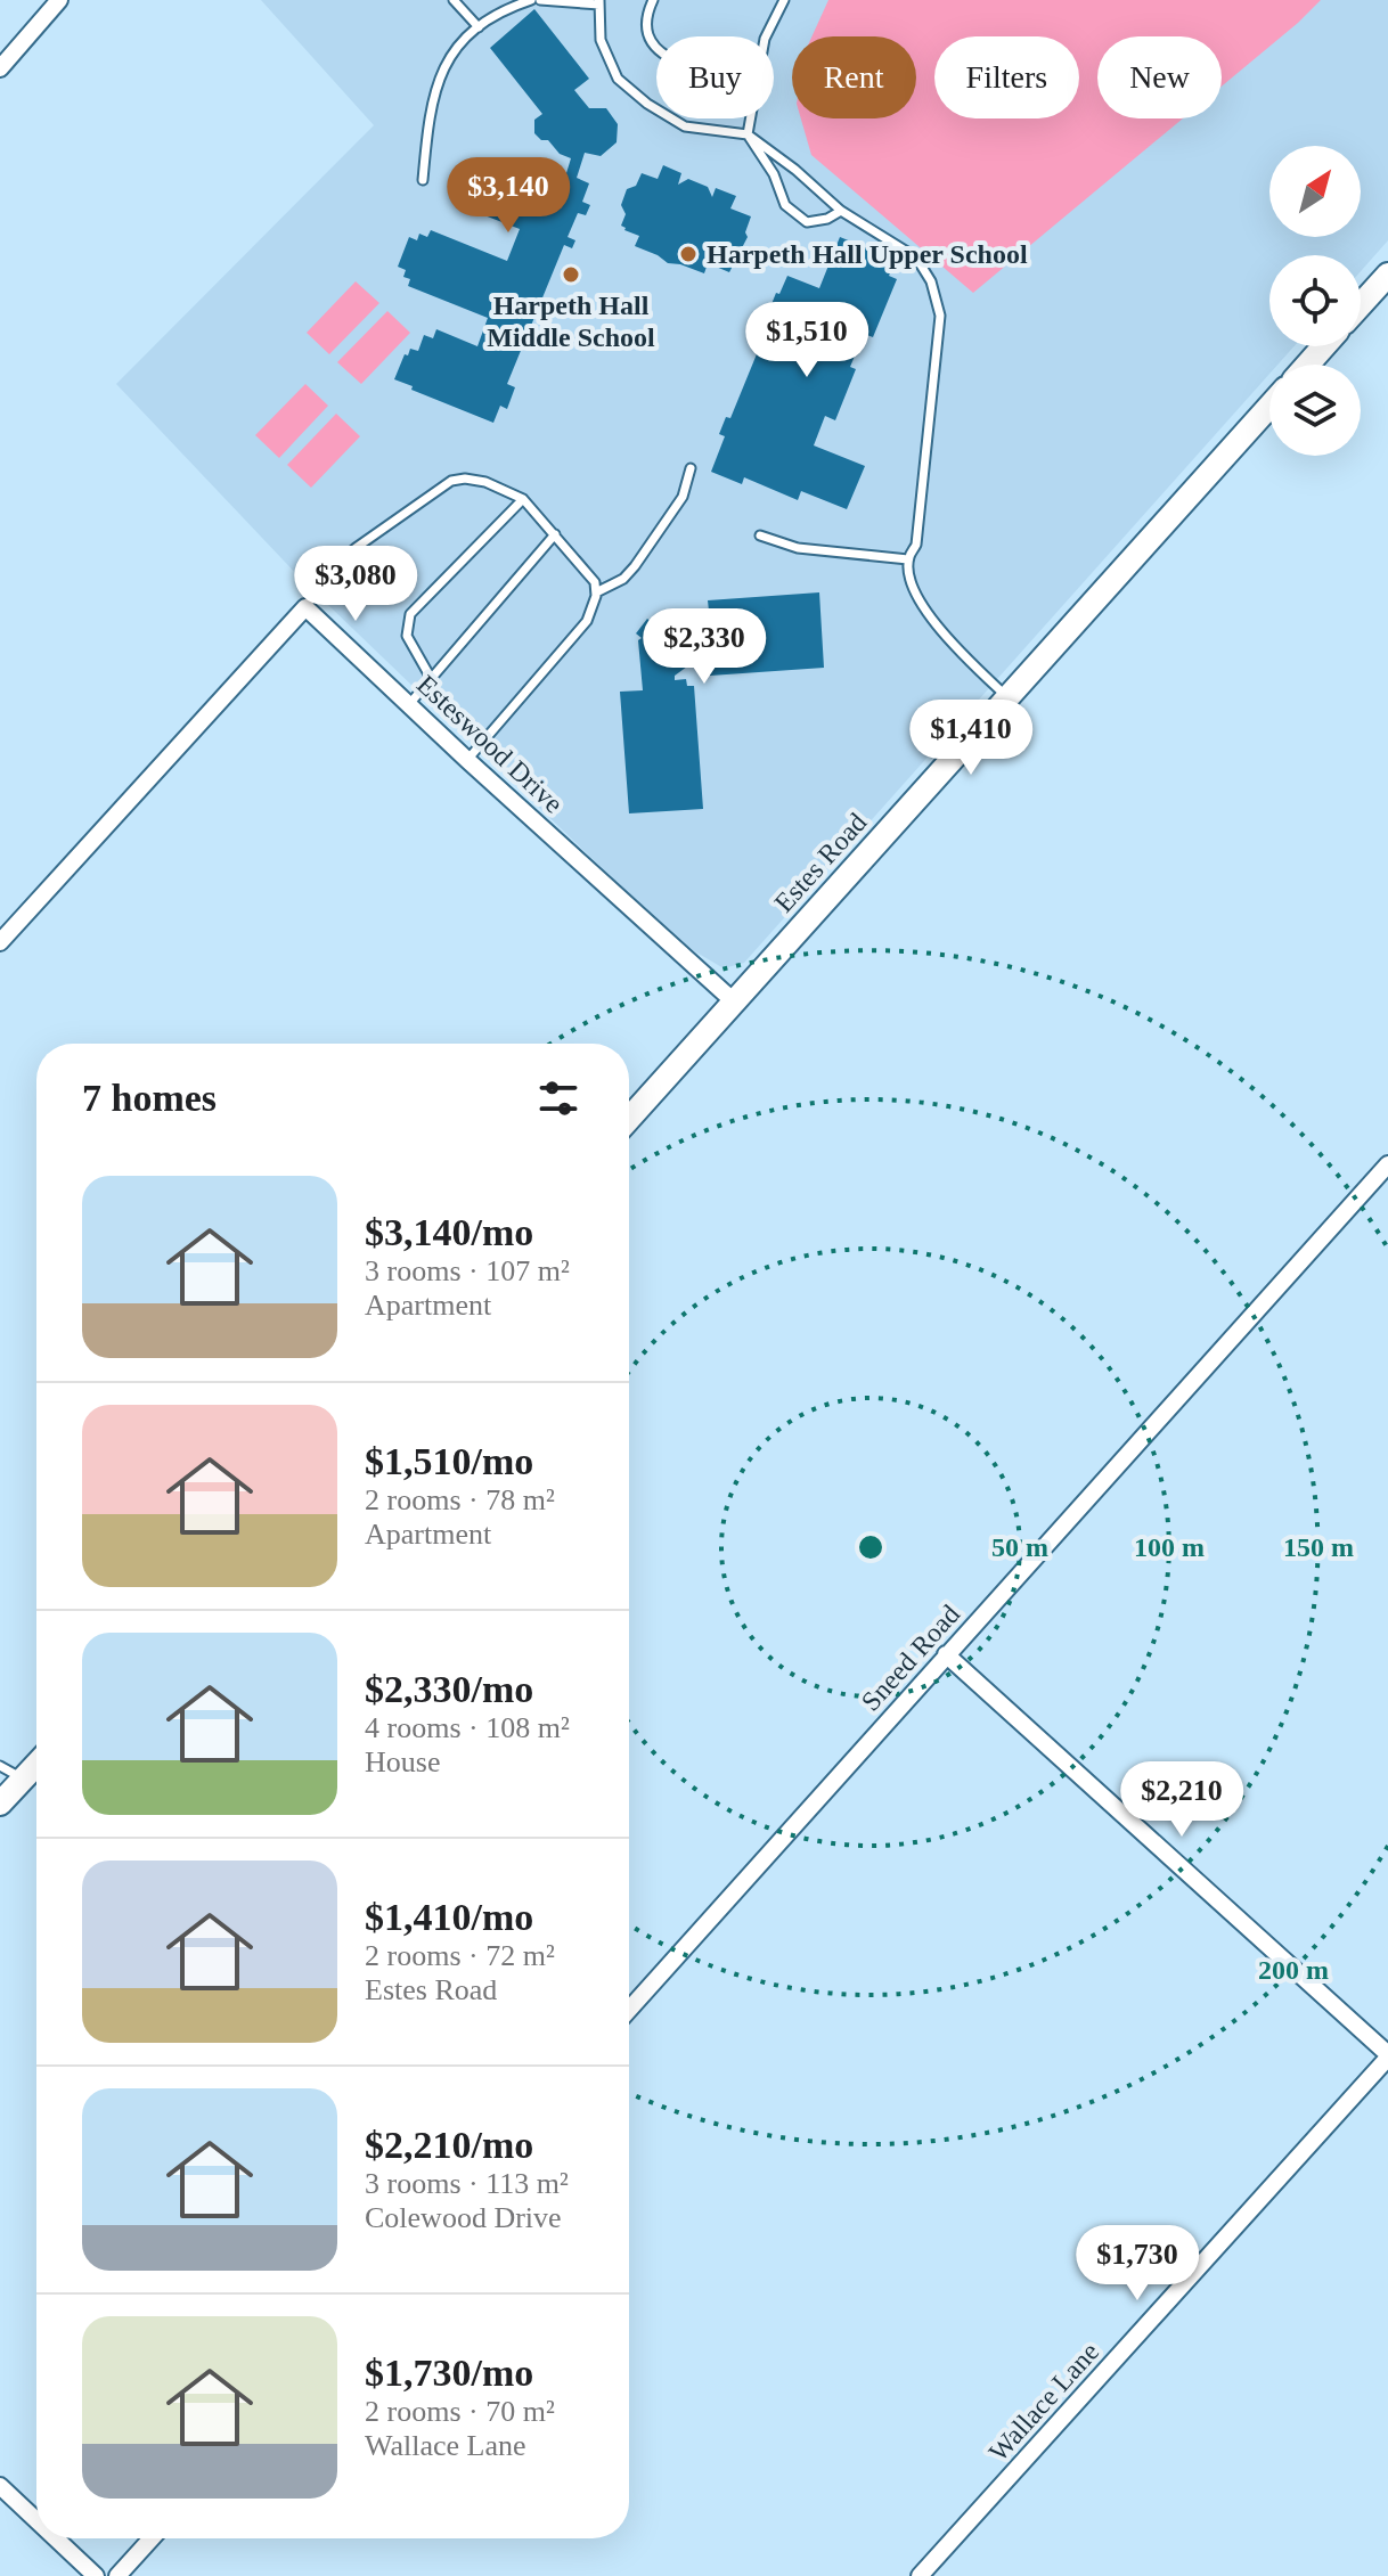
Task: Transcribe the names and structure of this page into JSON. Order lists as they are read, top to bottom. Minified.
{"streets":{"main road":["Estes Road"],"street":["Esteswood Drive","Sneed Road","Wallace Lane"]},"crossings":[["Esteswood Drive","Estes Road"]],"places":["Harpeth Hall Upper School","Harpeth Hall Middle School"],"north":"top right","page":{"chip":["Buy","Rent","Filters","New"],"price":["$3,140","$1,510","$3,080","$2,330","$1,410","$2,210","$1,730"],"heading":"7 homes","list":[{"name":"$3,140/mo","note":"3 rooms · 107 m² · Apartment"},{"name":"$1,510/mo","note":"2 rooms · 78 m² · Apartment"},{"name":"$2,330/mo","note":"4 rooms · 108 m² · House"},{"name":"$1,410/mo","note":"2 rooms · 72 m² · Estes Road"},{"name":"$2,210/mo","note":"3 rooms · 113 m² · Colewood Drive"},{"name":"$1,730/mo","note":"2 rooms · 70 m² · Wallace Lane"}]},"rings":["50 m","100 m","150 m","200 m"]}
